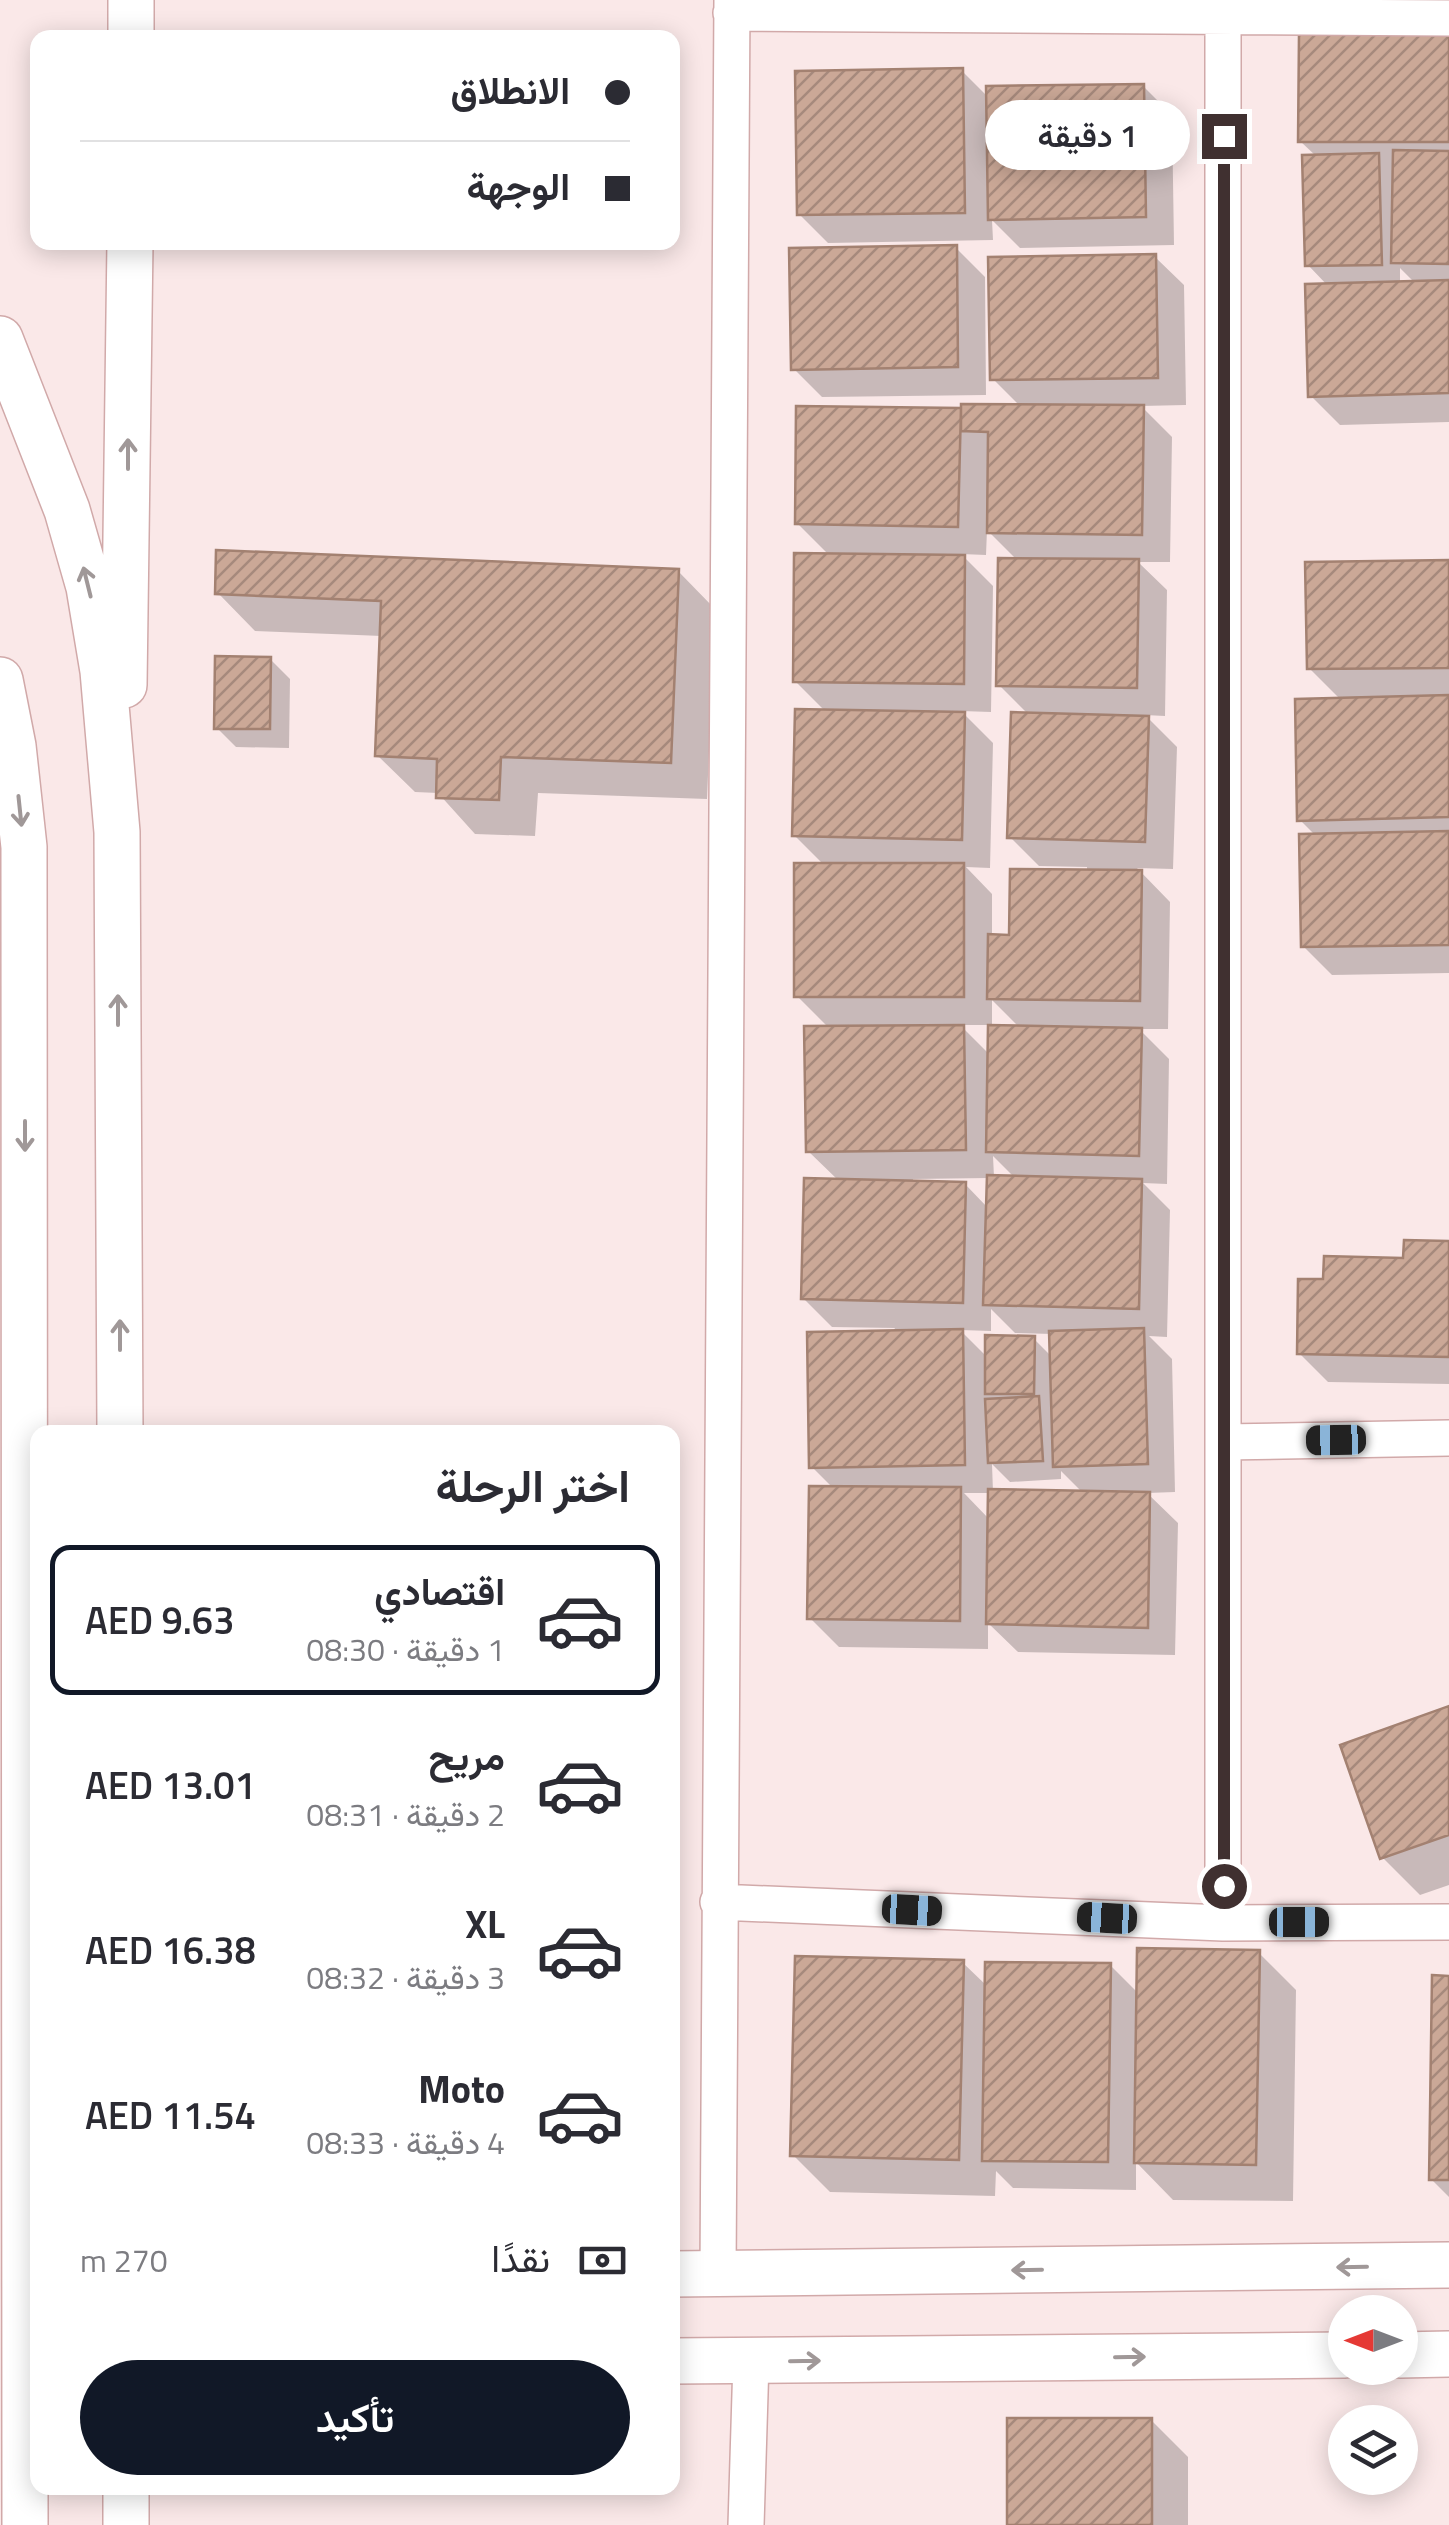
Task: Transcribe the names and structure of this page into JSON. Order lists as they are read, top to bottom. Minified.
{"north":"left","page":{"banner":["الانطلاق","الوجهة"],"bubble":"1 دقيقة","heading":"اختر الرحلة","list":[{"name":"اقتصادي","note":"1 دقيقة · 08:30","value":"AED 9.63"},{"name":"مريح","note":"2 دقيقة · 08:31","value":"AED 13.01"},{"name":"XL","note":"3 دقيقة · 08:32","value":"AED 16.38"},{"name":"Moto","note":"4 دقيقة · 08:33","value":"AED 11.54"}],"pay":["نقدًا","270 m"],"buttons":"تأكيد"}}
